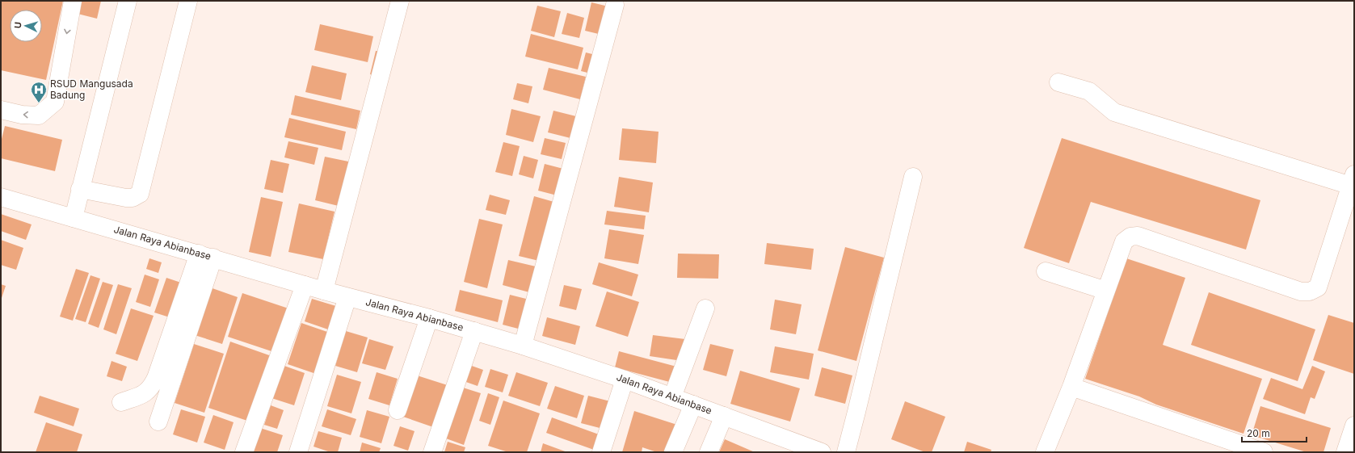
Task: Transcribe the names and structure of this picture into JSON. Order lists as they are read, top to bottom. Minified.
{"streets":{"street":["Jalan Raya Abianbase"]},"places":{"hospital":["RSUD Mangusada Badung"]},"scale_bar":"20 m","north":"left"}
